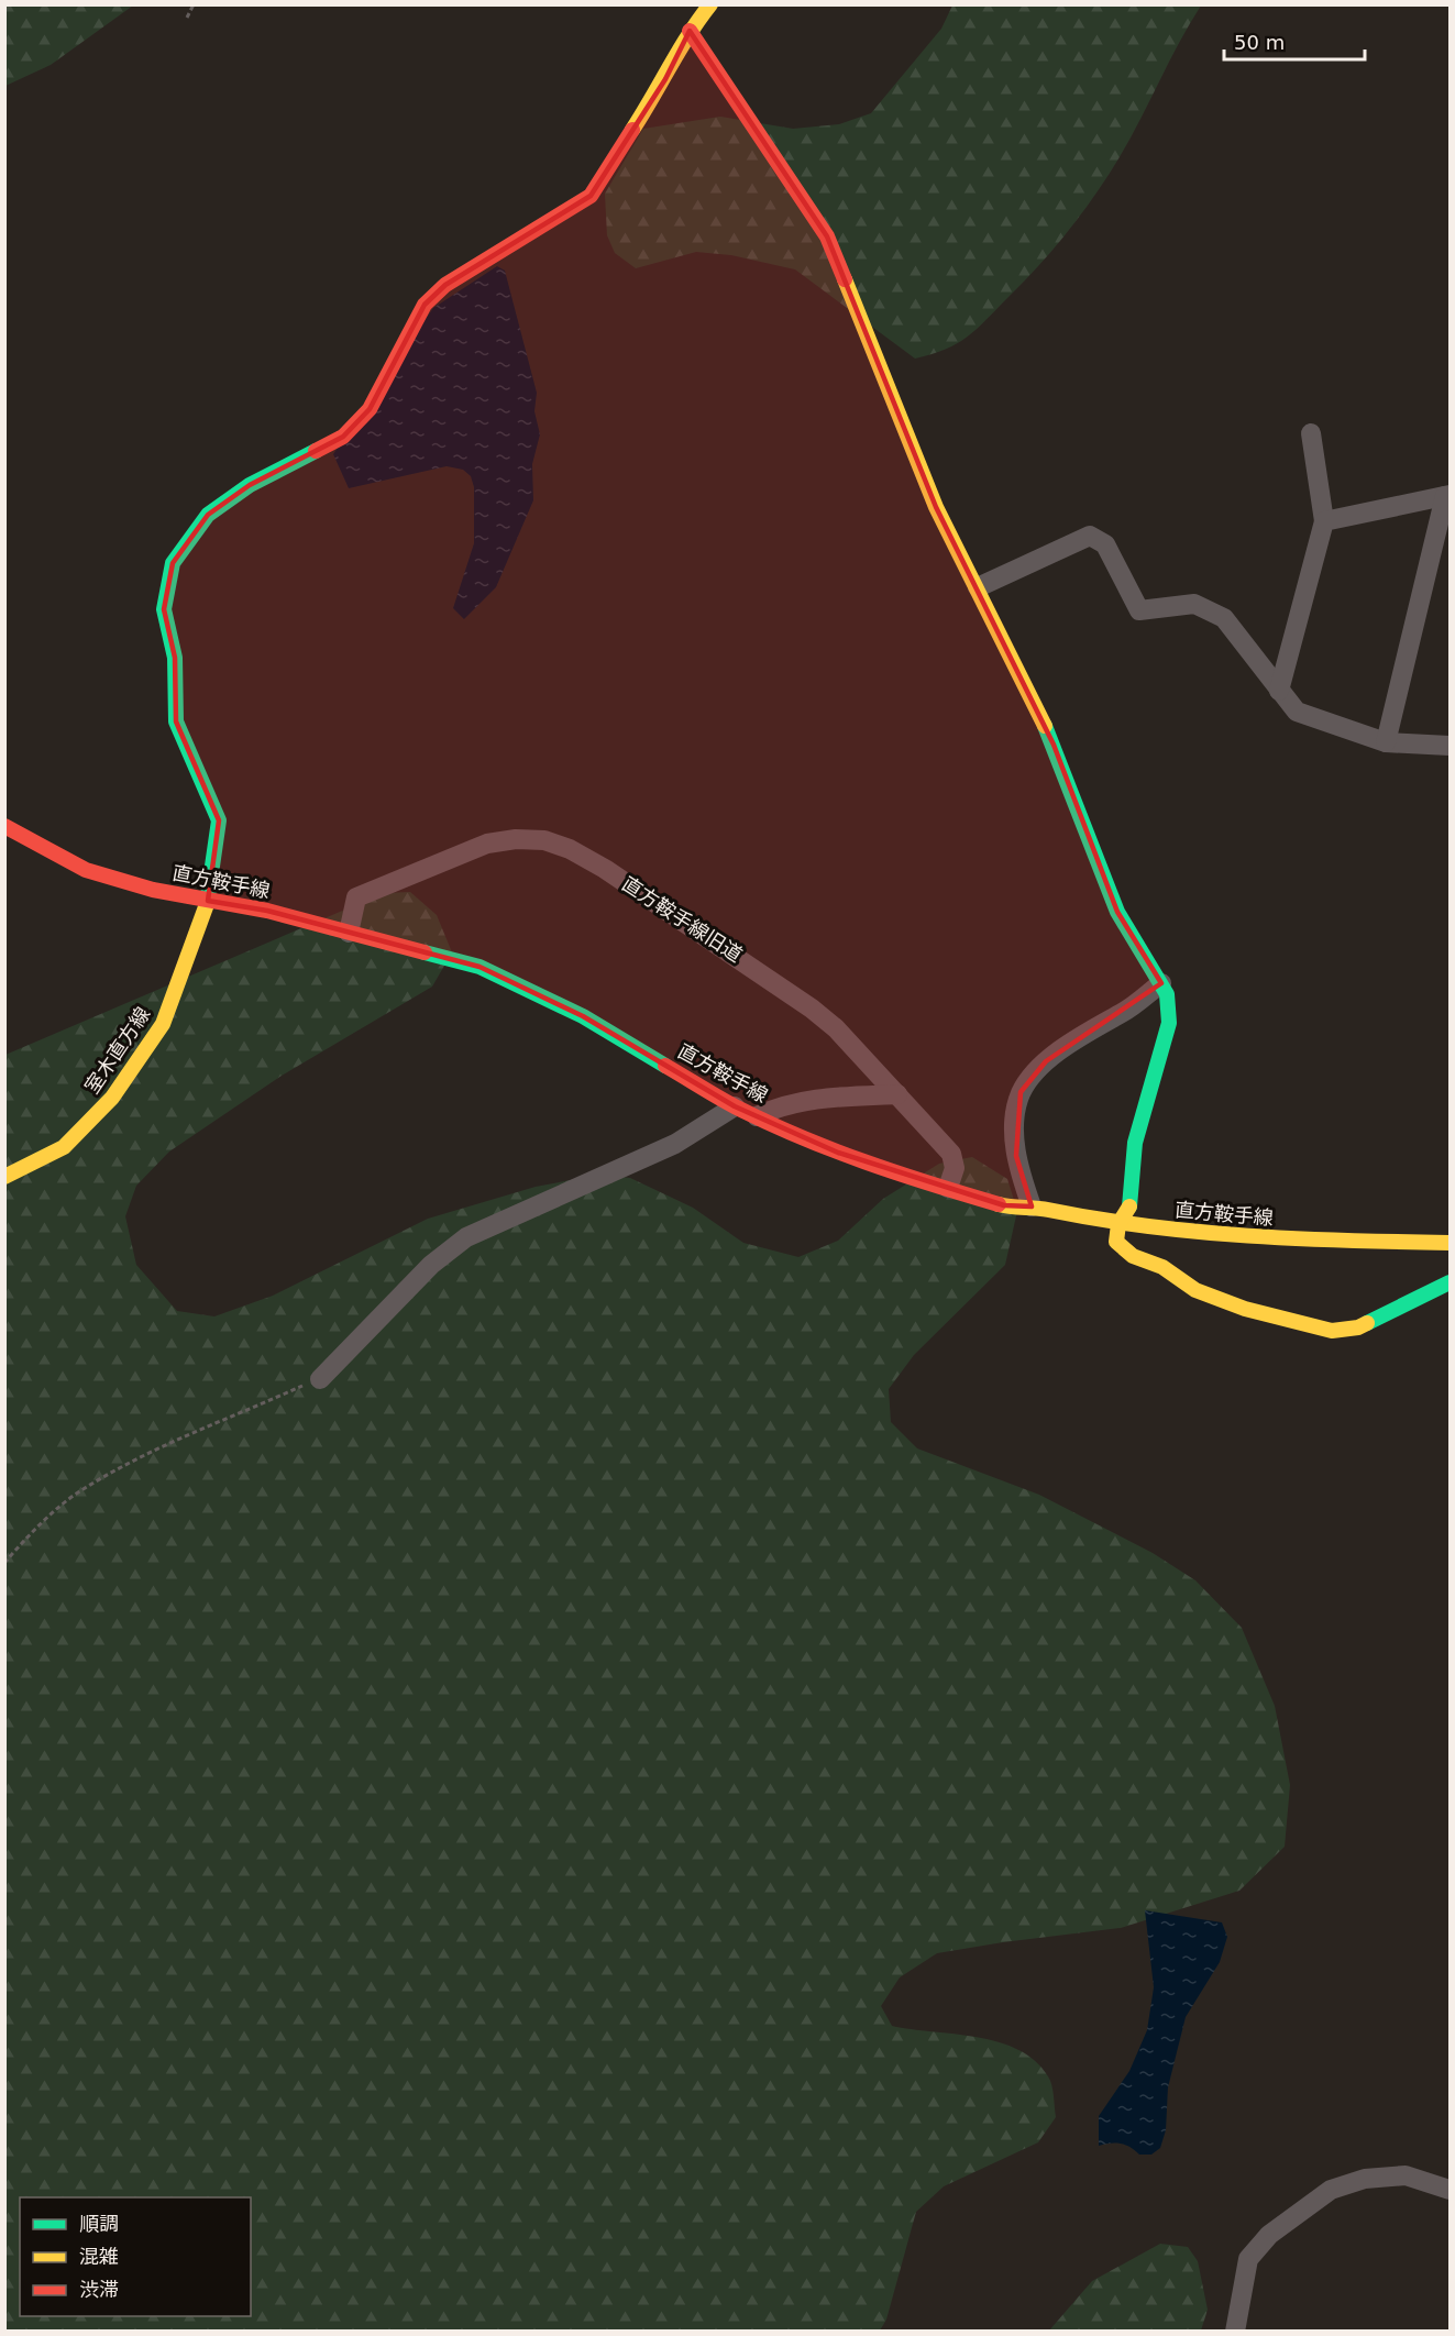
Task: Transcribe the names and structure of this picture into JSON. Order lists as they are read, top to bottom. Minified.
{"streets":{"street":["直方鞍手線","直方鞍手線旧道","室木直方線"]},"crossings":[["直方鞍手線","直方鞍手線旧道"],["直方鞍手線","室木直方線"]],"legend":["順調","混雑","渋滞"],"scale_bar":"50 m"}
